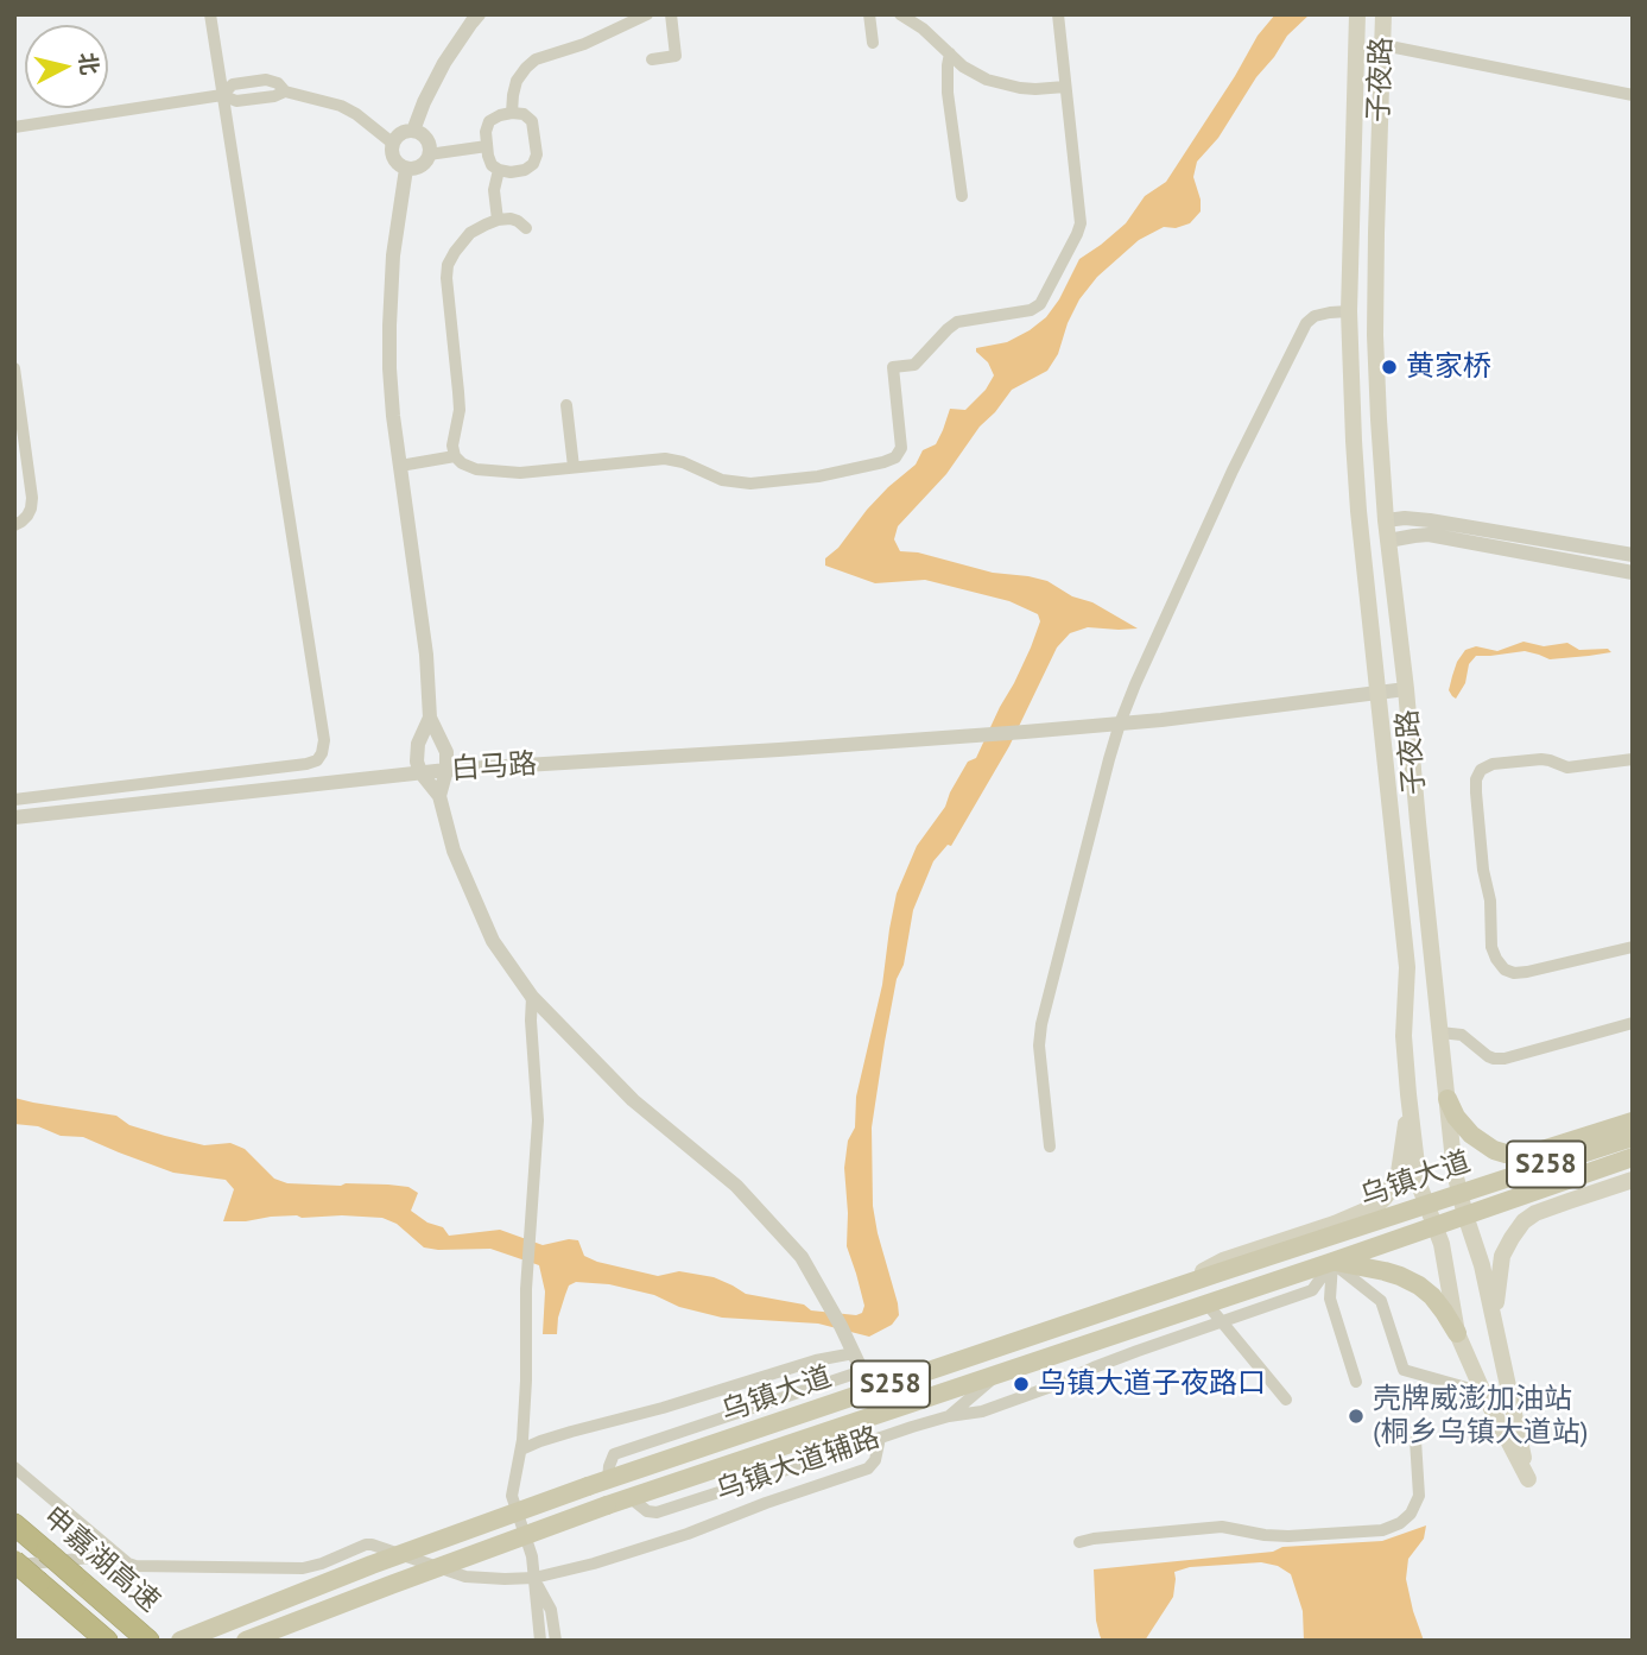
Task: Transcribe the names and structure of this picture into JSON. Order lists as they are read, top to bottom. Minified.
{"streets":{"highway":["申嘉湖高速"],"main road":["子夜路","S258","乌镇大道"],"street":["白马路","乌镇大道辅路"]},"crossings":[["子夜路","白马路"],["子夜路","乌镇大道"],["乌镇大道","乌镇大道辅路"]],"places":["黄家桥","乌镇大道子夜路口","壳牌威澎加油站 (桐乡乌镇大道站)"],"north":"right"}
